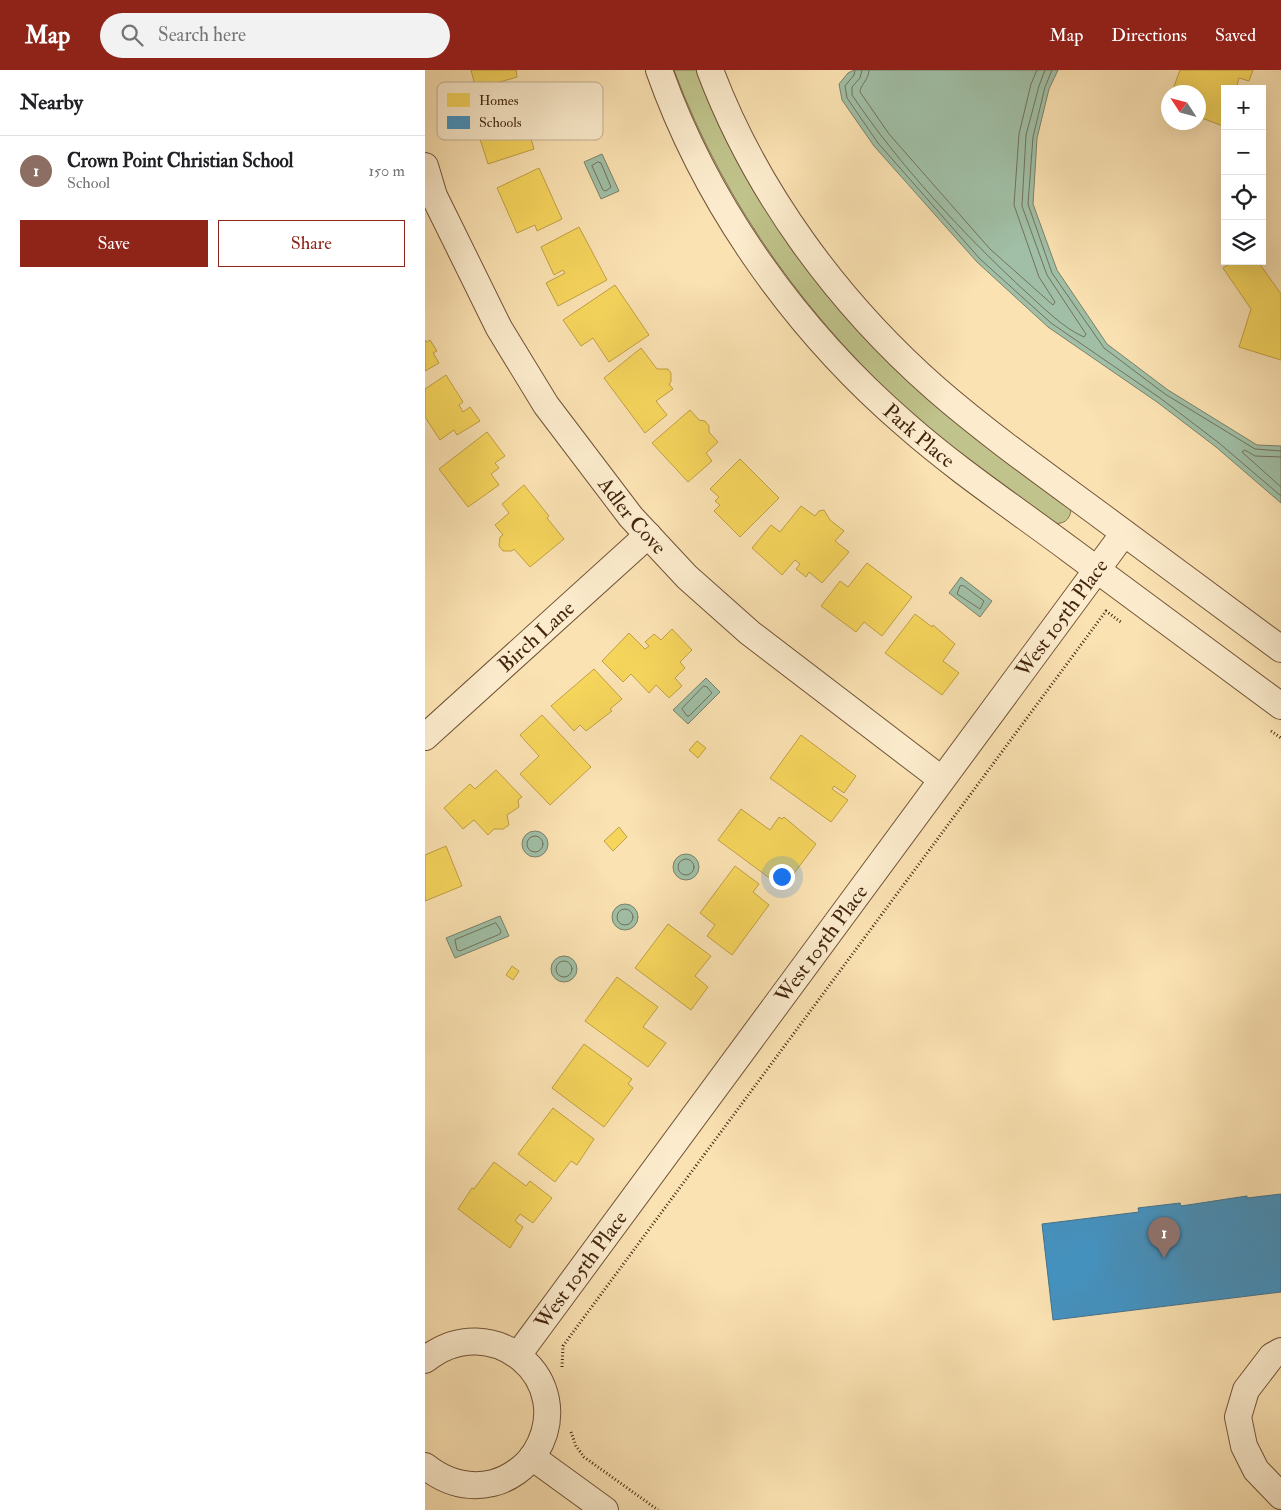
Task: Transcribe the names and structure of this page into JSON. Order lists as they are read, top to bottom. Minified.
{"streets":{"street":["Park Place","Adler Cove","West 105th Place","Birch Lane"]},"crossings":[["Park Place","West 105th Place"],["Adler Cove","West 105th Place"],["Adler Cove","Birch Lane"]],"legend":["Homes","Schools"],"north":"top left","page":{"header":"Map","search":"Search here","nav":["Map","Directions","Saved"],"heading":"Nearby","map_buttons":["+","−"],"list":[{"mark":"1","name":"Crown Point Christian School","note":"School","value":"150 m"}],"buttons":["Save","Share"],"pins":"1"}}
